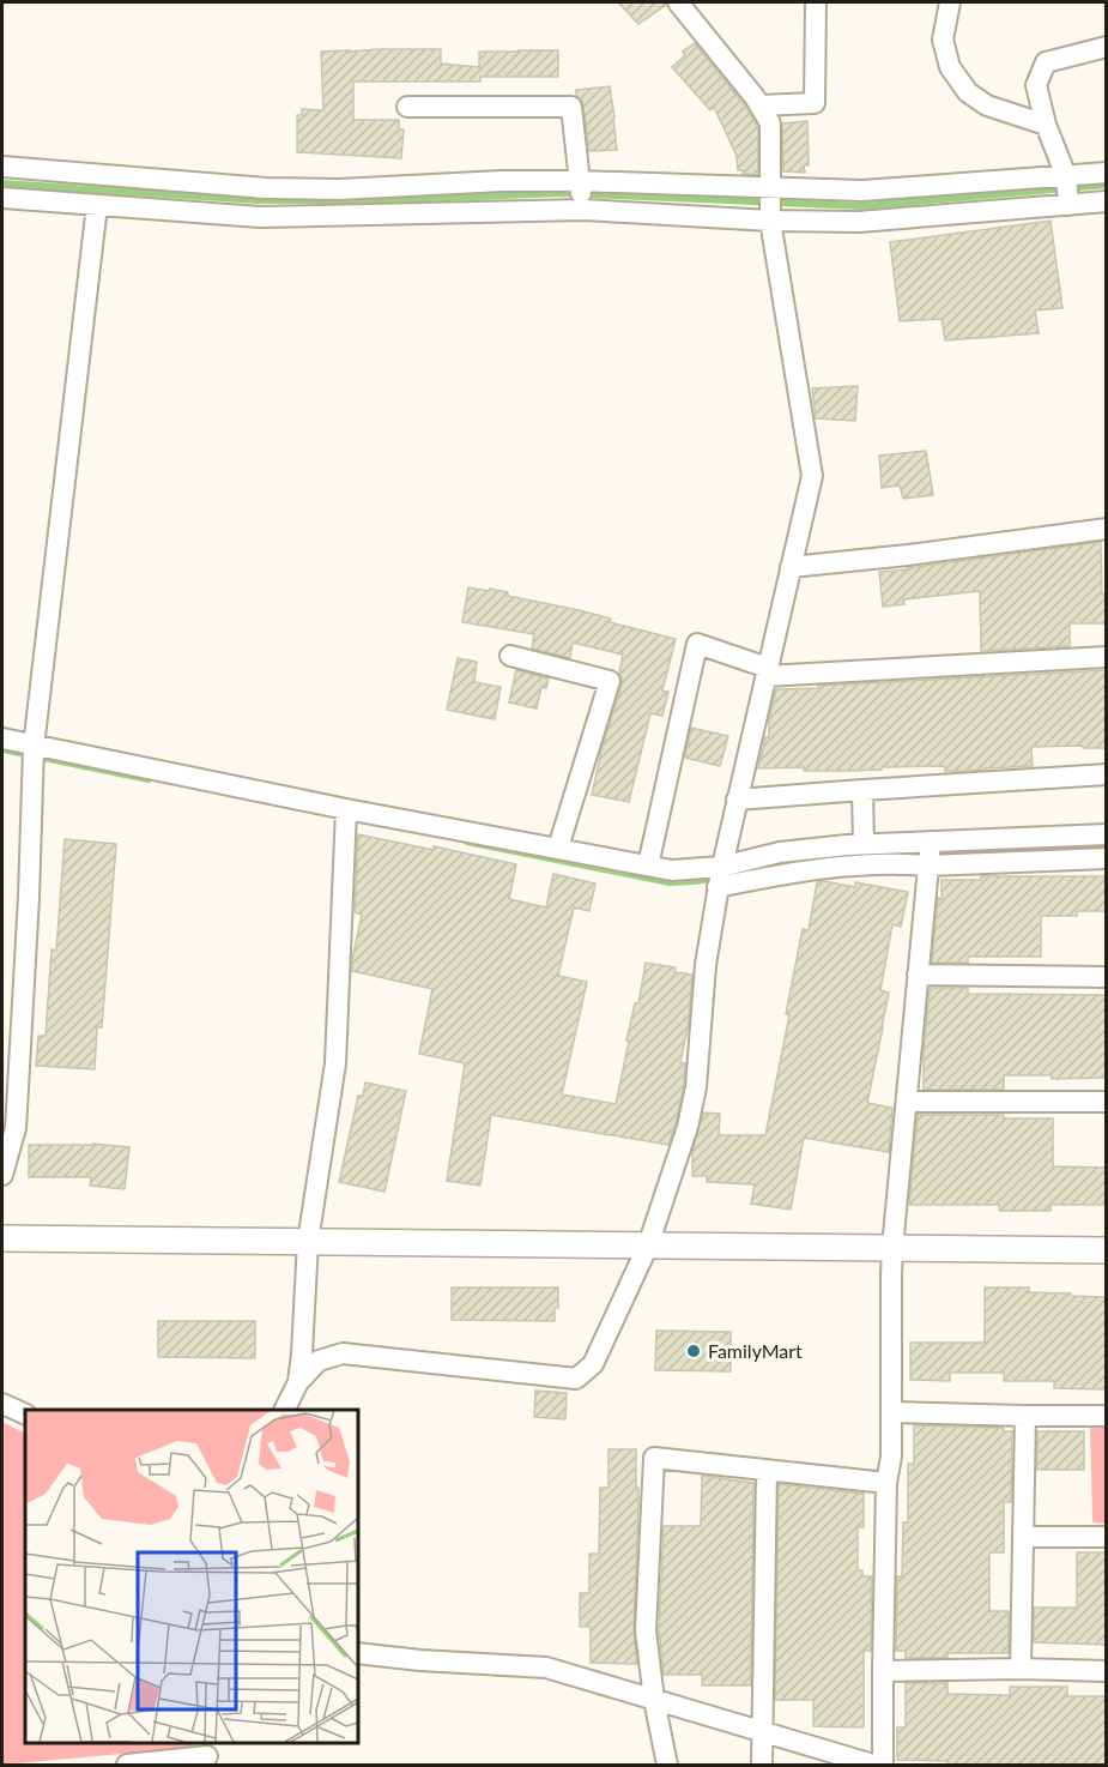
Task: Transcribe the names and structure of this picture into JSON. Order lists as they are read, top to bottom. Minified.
{"places":["FamilyMart"]}
